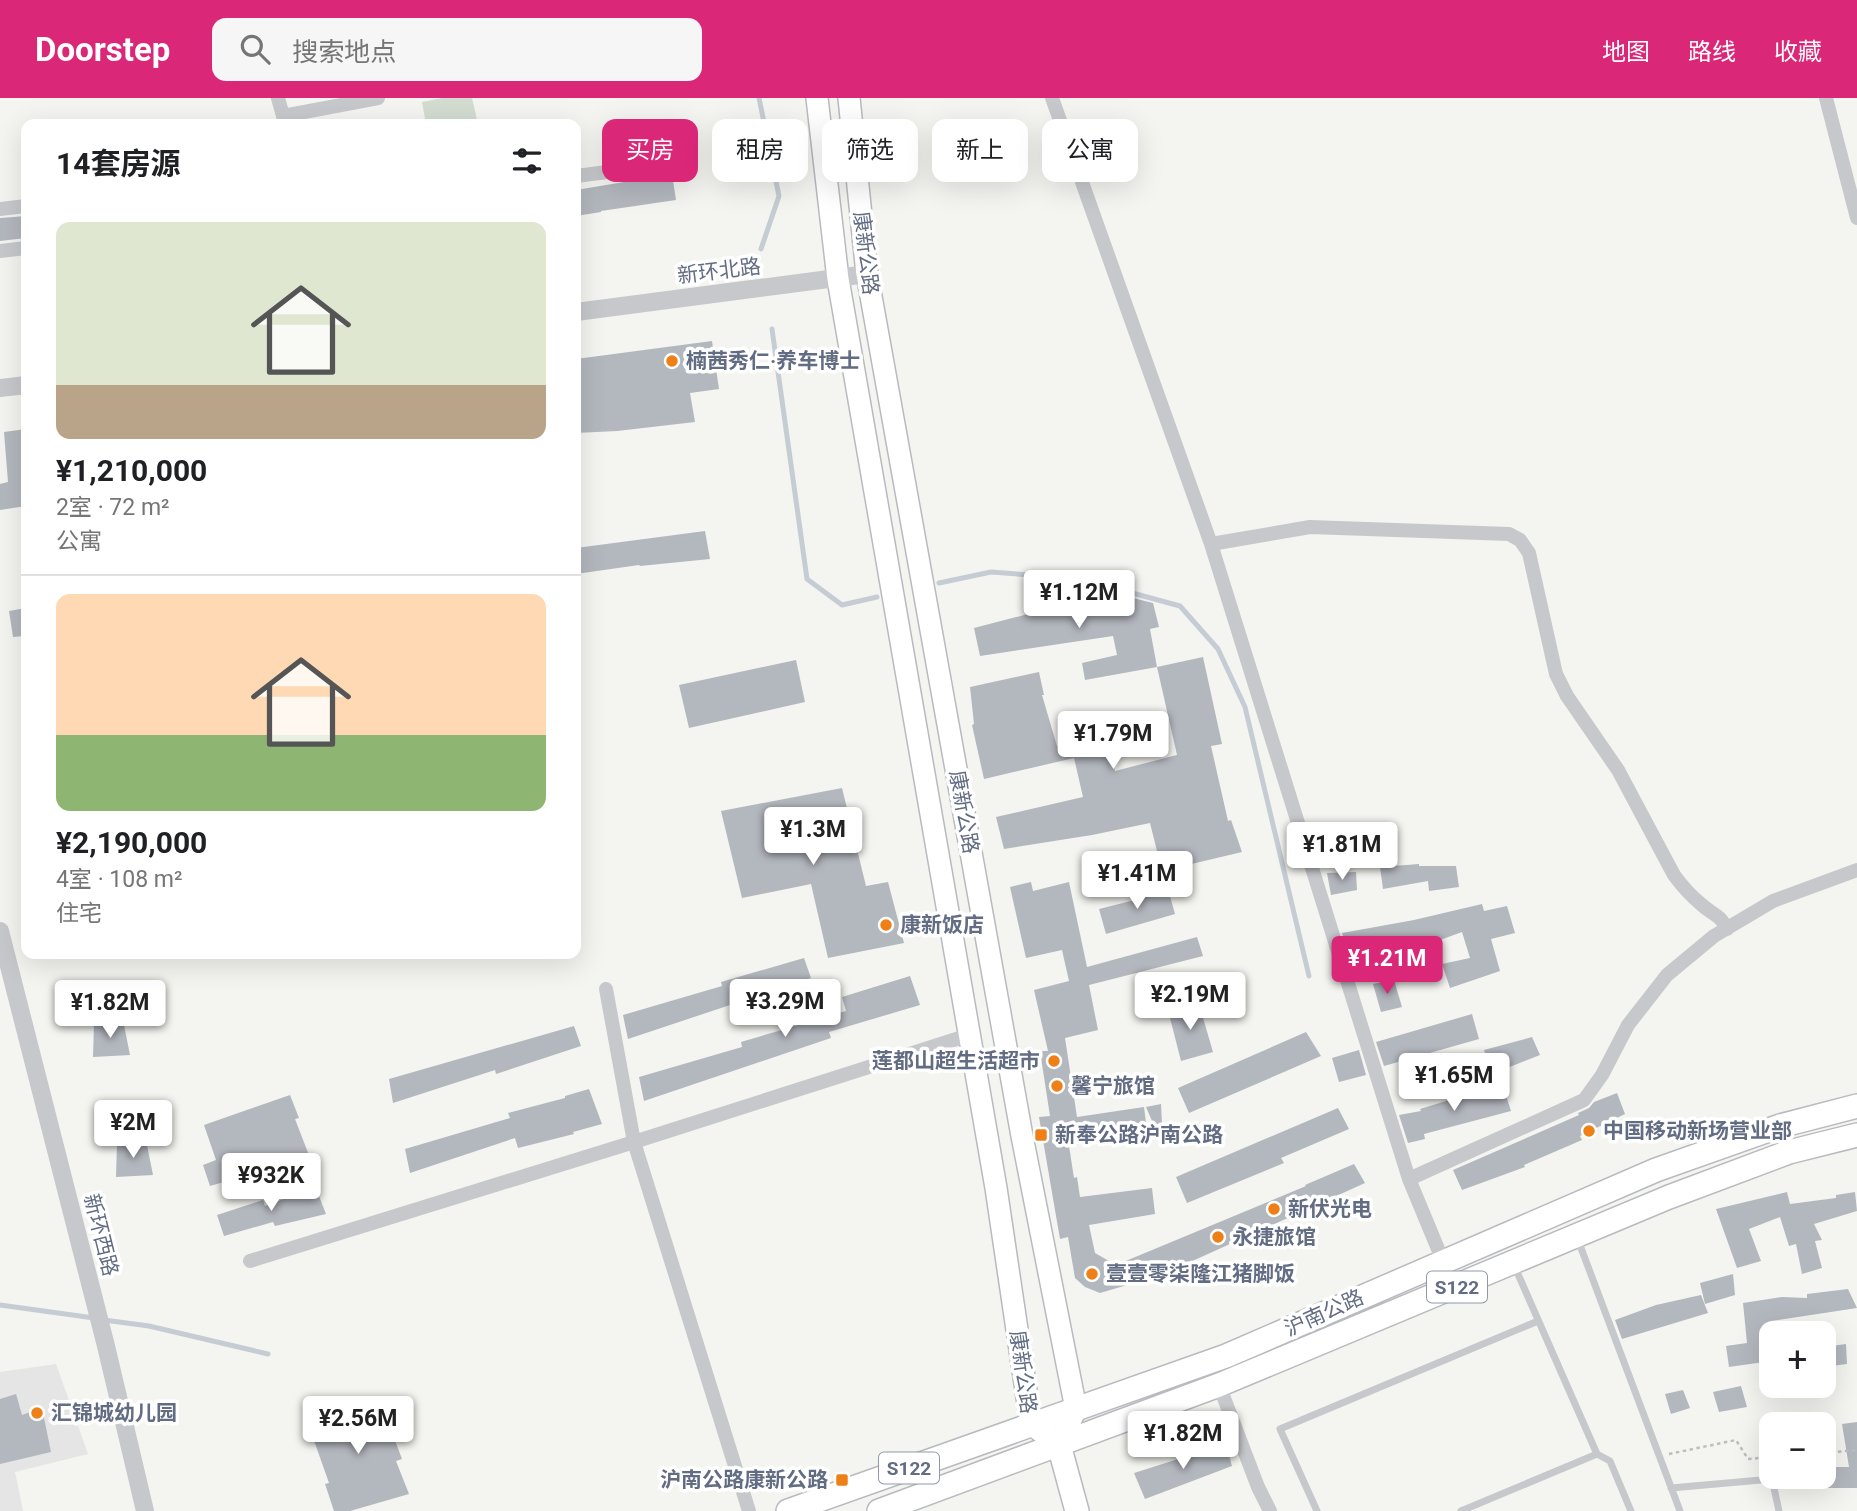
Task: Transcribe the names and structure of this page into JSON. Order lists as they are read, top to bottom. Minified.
{"streets":{"main road":["康新公路","S122","沪南公路"],"street":["新环北路","新环西路"]},"crossings":[["康新公路","新环北路"],["康新公路","沪南公路"]],"places":{"other":["楠茜秀仁·养车博士","康新饭店","莲都山超生活超市","馨宁旅馆","中国移动新场营业部","新伏光电","永捷旅馆","壹壹零柒隆江猪脚饭","汇锦城幼儿园"],"transit":["新奉公路沪南公路","沪南公路康新公路"]},"page":{"header":"Doorstep","search":"搜索地点","nav":["地图","路线","收藏"],"chip":["买房","租房","筛选","新上","公寓"],"heading":"14套房源","list":[{"name":"¥1,210,000","note":"2室 · 72 m² · 公寓"},{"name":"¥2,190,000","note":"4室 · 108 m² · 住宅"}],"price":["¥1.12M","¥1.79M","¥1.3M","¥1.81M","¥1.41M","¥1.21M","¥2.19M","¥3.29M","¥1.82M","¥1.65M","¥2M","¥932K","¥2.56M","¥1.82M"],"map_buttons":["+","−"]}}
